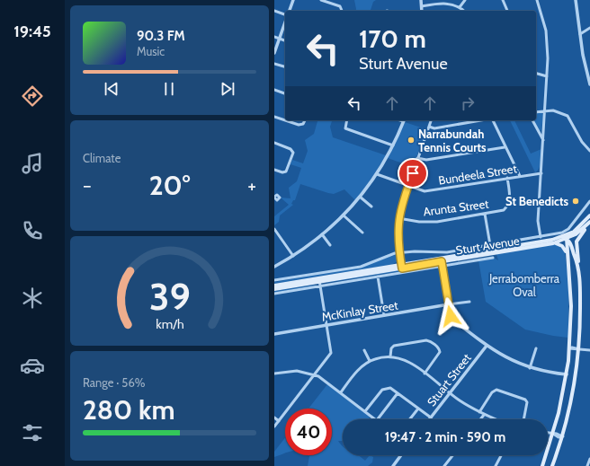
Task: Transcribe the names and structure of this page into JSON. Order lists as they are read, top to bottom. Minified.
{"streets":{"main road":["Sturt Avenue"],"street":["Bundeela Street","Arunta Street","McKinlay Street","Stuart Street"]},"crossings":[["Bundeela Street","Arunta Street"]],"parks":["Jerrabomberra Oval"],"places":["Narrabundah Tennis Courts","St Benedicts"],"page":{"tabs":"19:45","turn":["170 m","Sturt Avenue"],"song":["90.3 FM","Music"],"tile":["Climate",["Range · 56%","280 km"]],"heat":["−","20°","+"],"limit":"40","trip":"19:47 · 2 min · 590 m","gauge":["39","km/h"]}}
